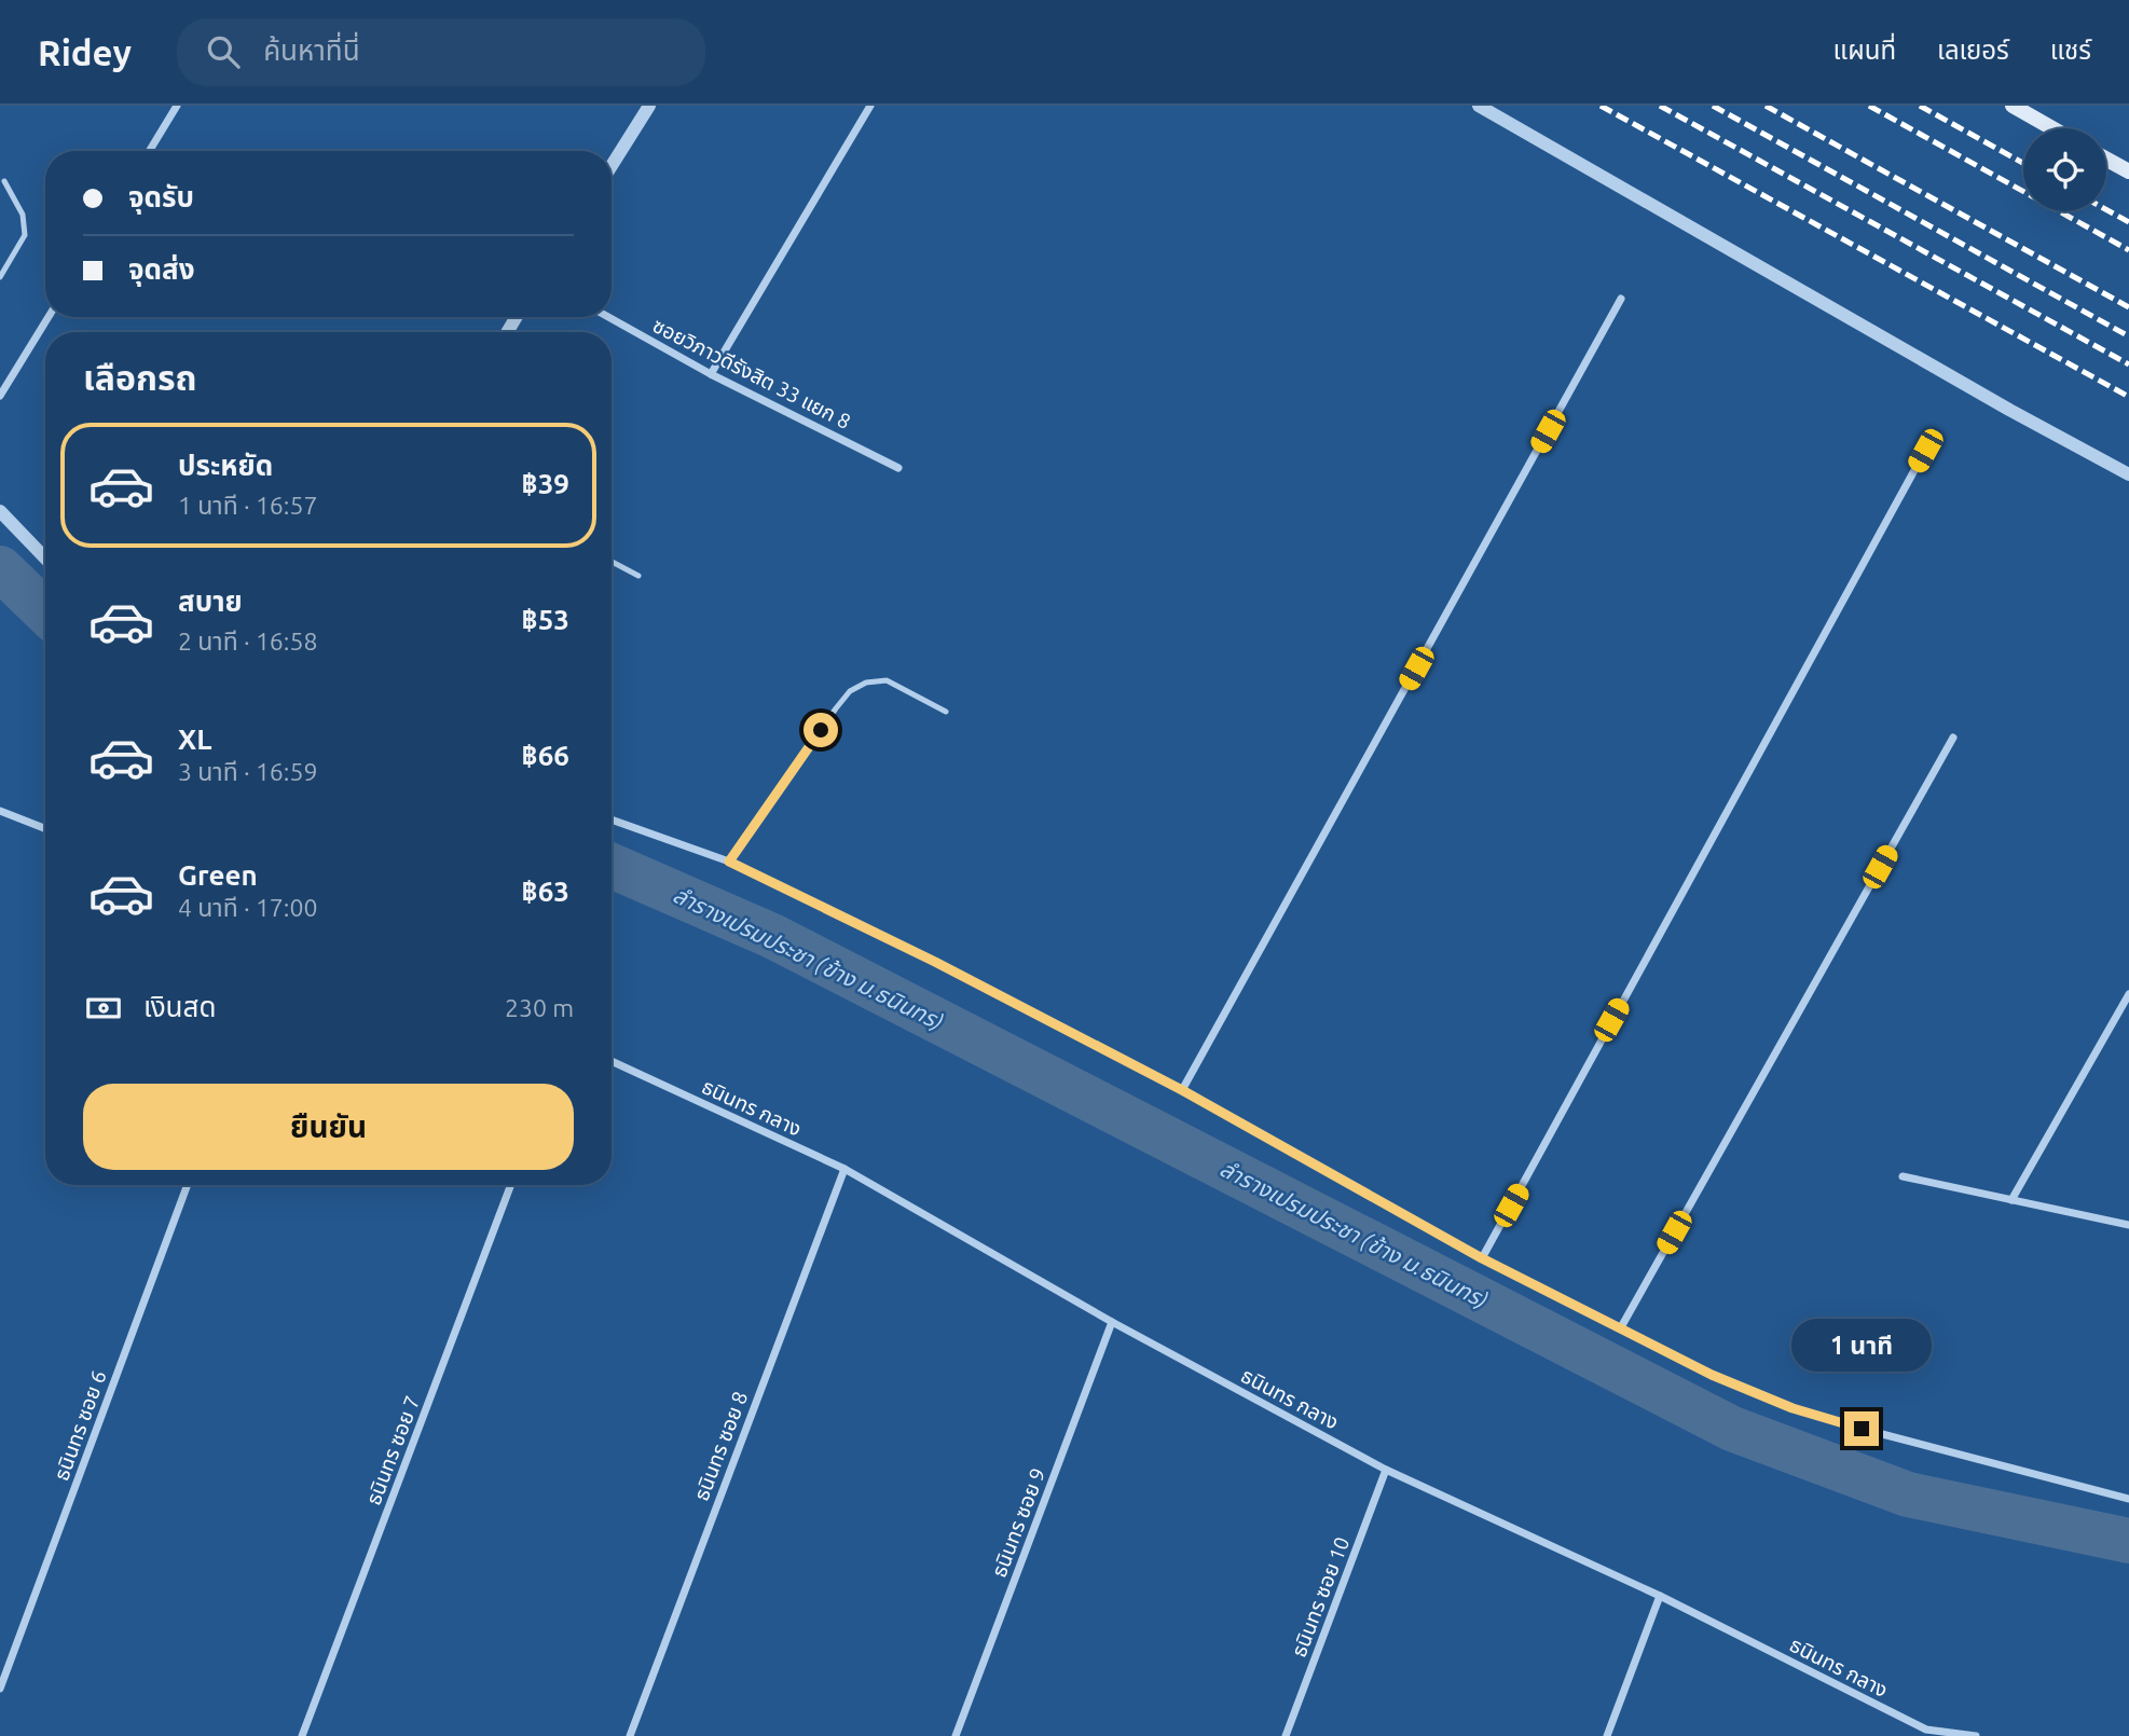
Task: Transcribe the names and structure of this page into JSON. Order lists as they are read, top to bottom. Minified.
{"streets":{"street":["ซอยวิภาวดีรังสิต 33 แยก 8","ธนินทร กลาง","ธนินทร ซอย 6","ธนินทร ซอย 8","ธนินทร ซอย 7","ธนินทร ซอย 9","ธนินทร ซอย 10"]},"crossings":[["ธนินทร กลาง","ธนินทร ซอย 8"],["ธนินทร กลาง","ธนินทร ซอย 9"],["ธนินทร กลาง","ธนินทร ซอย 10"]],"water":["ลำรางเปรมประชา (ข้าง ม.ธนินทร)"],"page":{"header":"Ridey","search":"ค้นหาที่นี่","nav":["แผนที่","เลเยอร์","แชร์"],"banner":["จุดรับ","จุดส่ง"],"heading":"เลือกรถ","list":[{"name":"ประหยัด","note":"1 นาที · 16:57","value":"฿39"},{"name":"สบาย","note":"2 นาที · 16:58","value":"฿53"},{"name":"XL","note":"3 นาที · 16:59","value":"฿66"},{"name":"Green","note":"4 นาที · 17:00","value":"฿63"}],"pay":["เงินสด","230 m"],"buttons":"ยืนยัน","bubble":"1 นาที"}}
